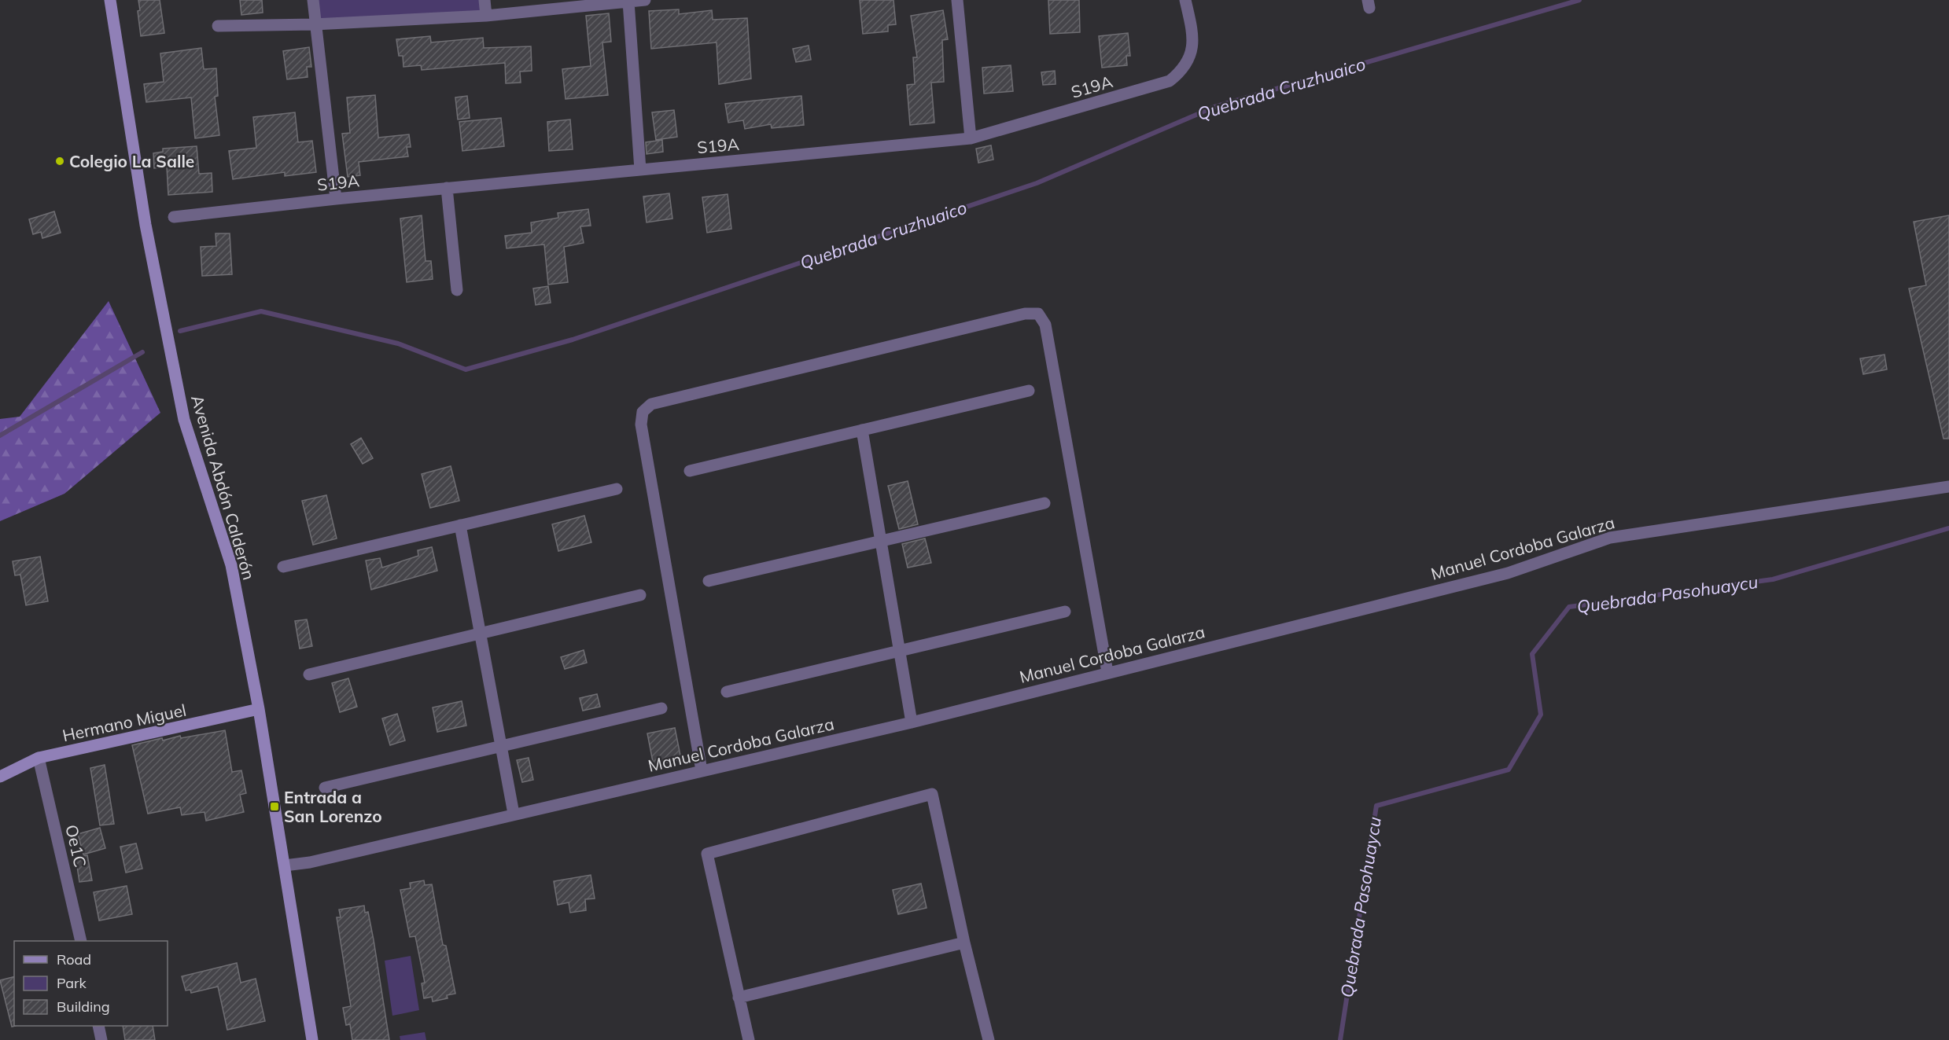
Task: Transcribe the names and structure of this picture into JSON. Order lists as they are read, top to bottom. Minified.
{"streets":{"street":["S19A","Avenida Abdón Calderón","Manuel Cordoba Galarza","Hermano Miguel","Oe1C"]},"crossings":[["Avenida Abdón Calderón","Manuel Cordoba Galarza"],["Avenida Abdón Calderón","Hermano Miguel"],["Hermano Miguel","Oe1C"]],"water":["Quebrada Cruzhuaico","Quebrada Pasohuaycu"],"places":{"other":["Colegio La Salle"],"transit":["Entrada a San Lorenzo"]},"legend":["Road","Park","Building"]}
